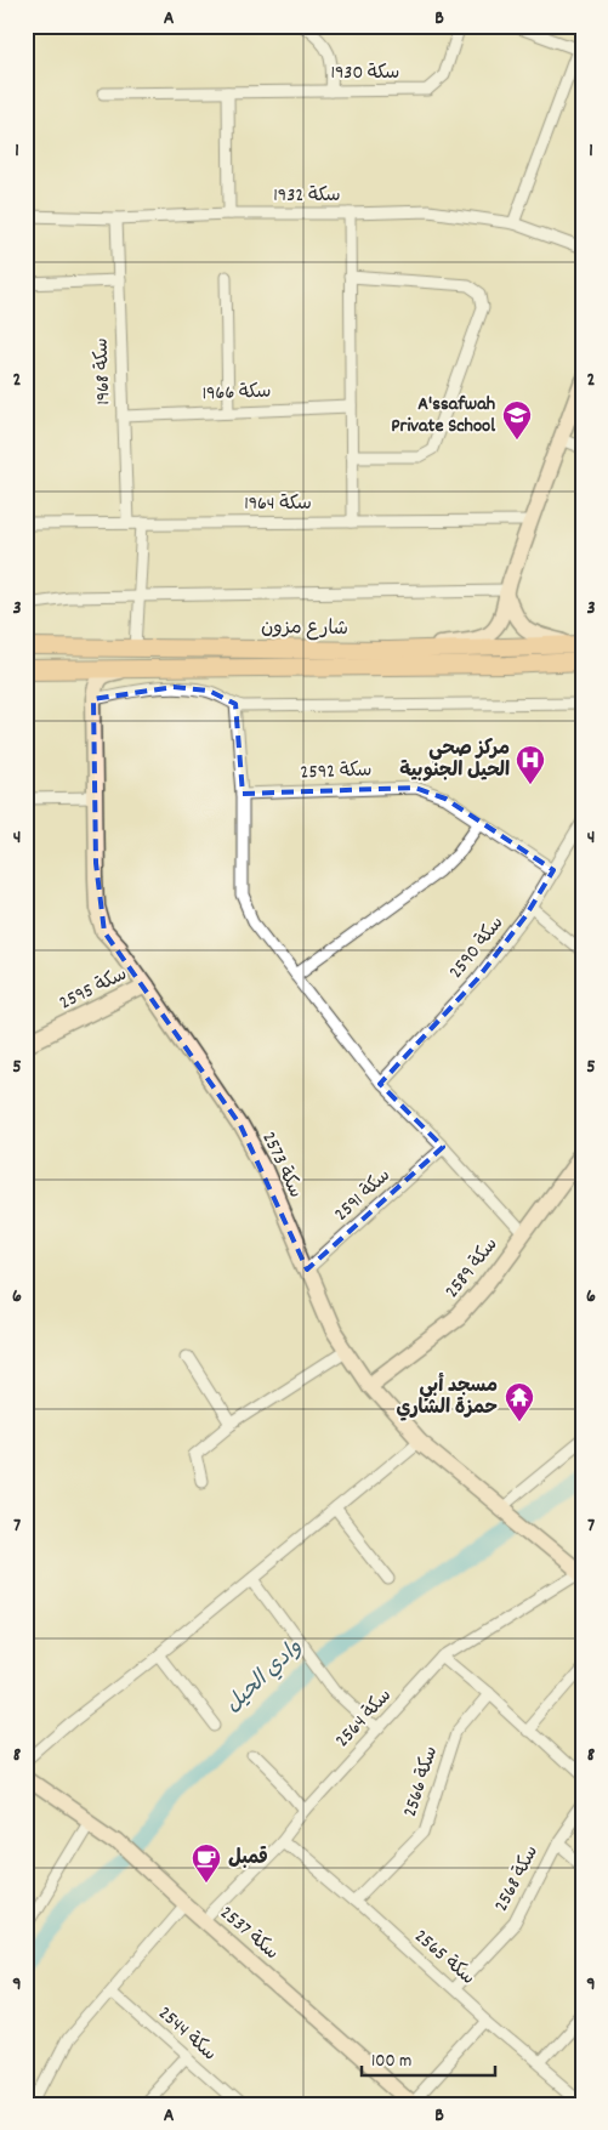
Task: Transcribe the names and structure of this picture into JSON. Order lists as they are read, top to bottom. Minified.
{"streets":{"main road":["شارع مزون"],"street":["سكة 1930","سكة 1932","سكة 1968","سكة 1966","سكة 1964","سكة 2592","سكة 2590","سكة 2595","سكة 2573","سكة 2591","سكة 2589","سكة 2564","سكة 2566","سكة 2568","سكة 2537","سكة 2565","سكة 2544"]},"crossings":[["سكة 1932","سكة 1968"],["سكة 1968","سكة 1966"],["سكة 1968","سكة 1964"],["سكة 2592","سكة 2590"],["سكة 2595","سكة 2573"],["سكة 2573","سكة 2591"],["سكة 2573","سكة 2589"],["سكة 2573","سكة 2564"],["سكة 2564","سكة 2537"],["سكة 2564","سكة 2565"],["سكة 2566","سكة 2565"],["سكة 2568","سكة 2565"]],"water":["وادي الحيل"],"places":{"school or university":["A'ssafwah Private School"],"hospital":["مركز صحي الحيل الجنوبية"],"temple":["مسجد أبي حمزة الشاري"],"cafe":["قمبل"]},"scale_bar":"100 m","grid":{"columns":["A","B"],"rows":["1","2","3","4","5","6","7","8","9"]}}
